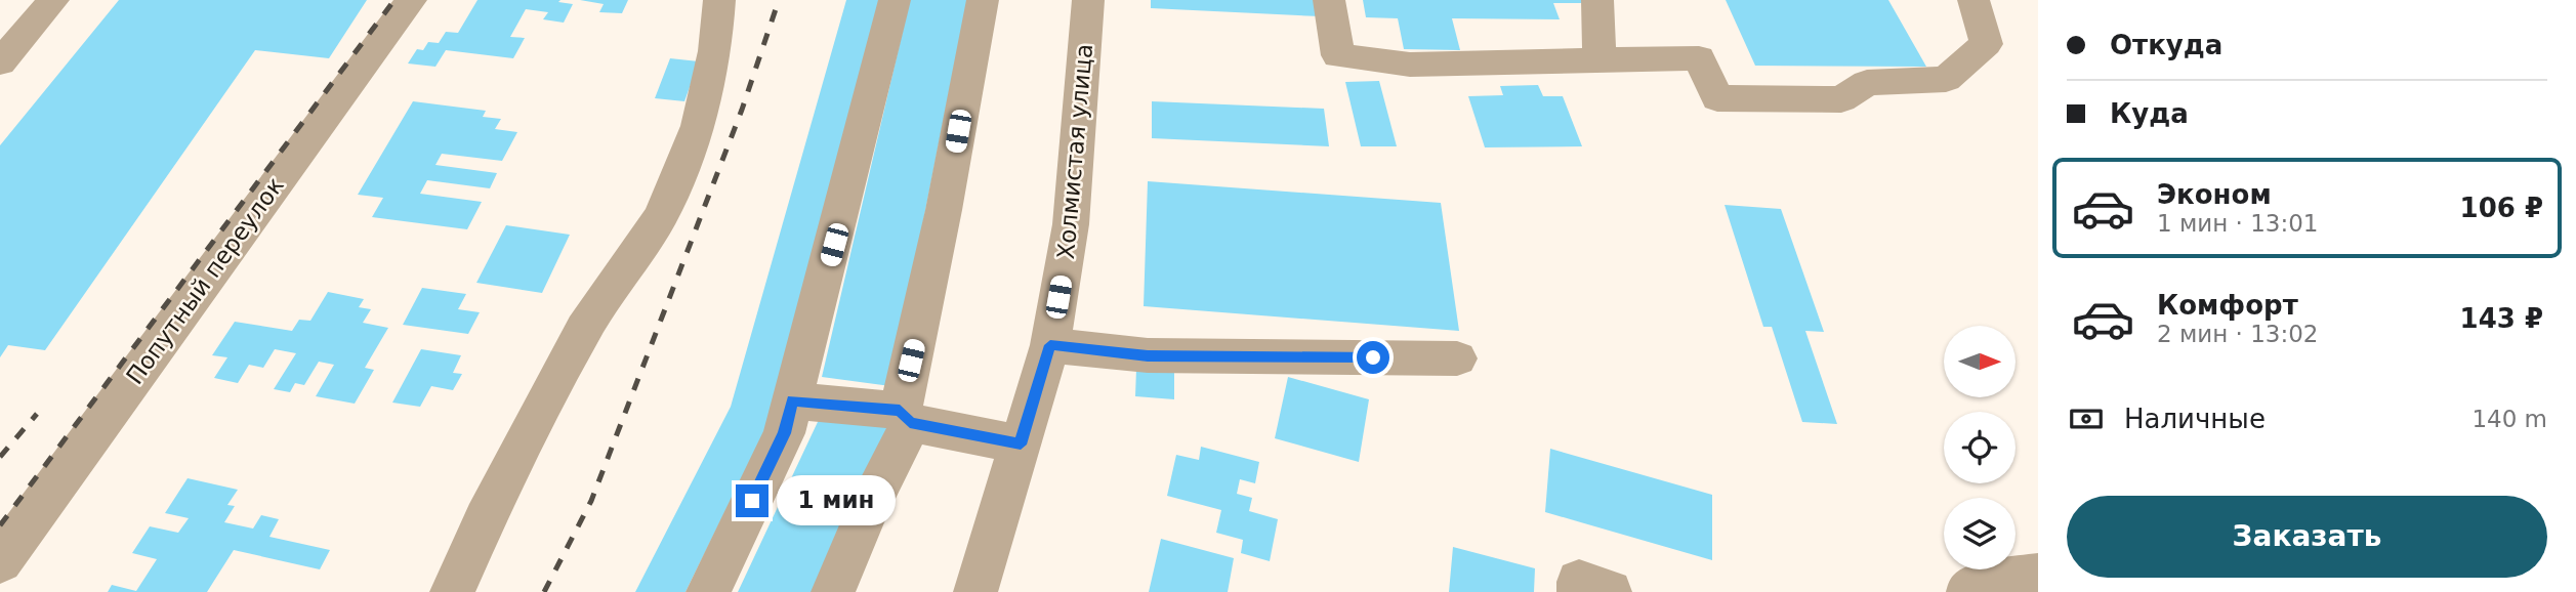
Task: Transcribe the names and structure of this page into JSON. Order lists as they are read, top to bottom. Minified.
{"streets":{"street":["Холмистая улица","Попутный переулок"]},"north":"right","page":{"banner":["Откуда","Куда"],"list":[{"name":"Эконом","note":"1 мин · 13:01","value":"106 ₽"},{"name":"Комфорт","note":"2 мин · 13:02","value":"143 ₽"}],"pay":["Наличные","140 m"],"bubble":"1 мин","buttons":"Заказать"}}
